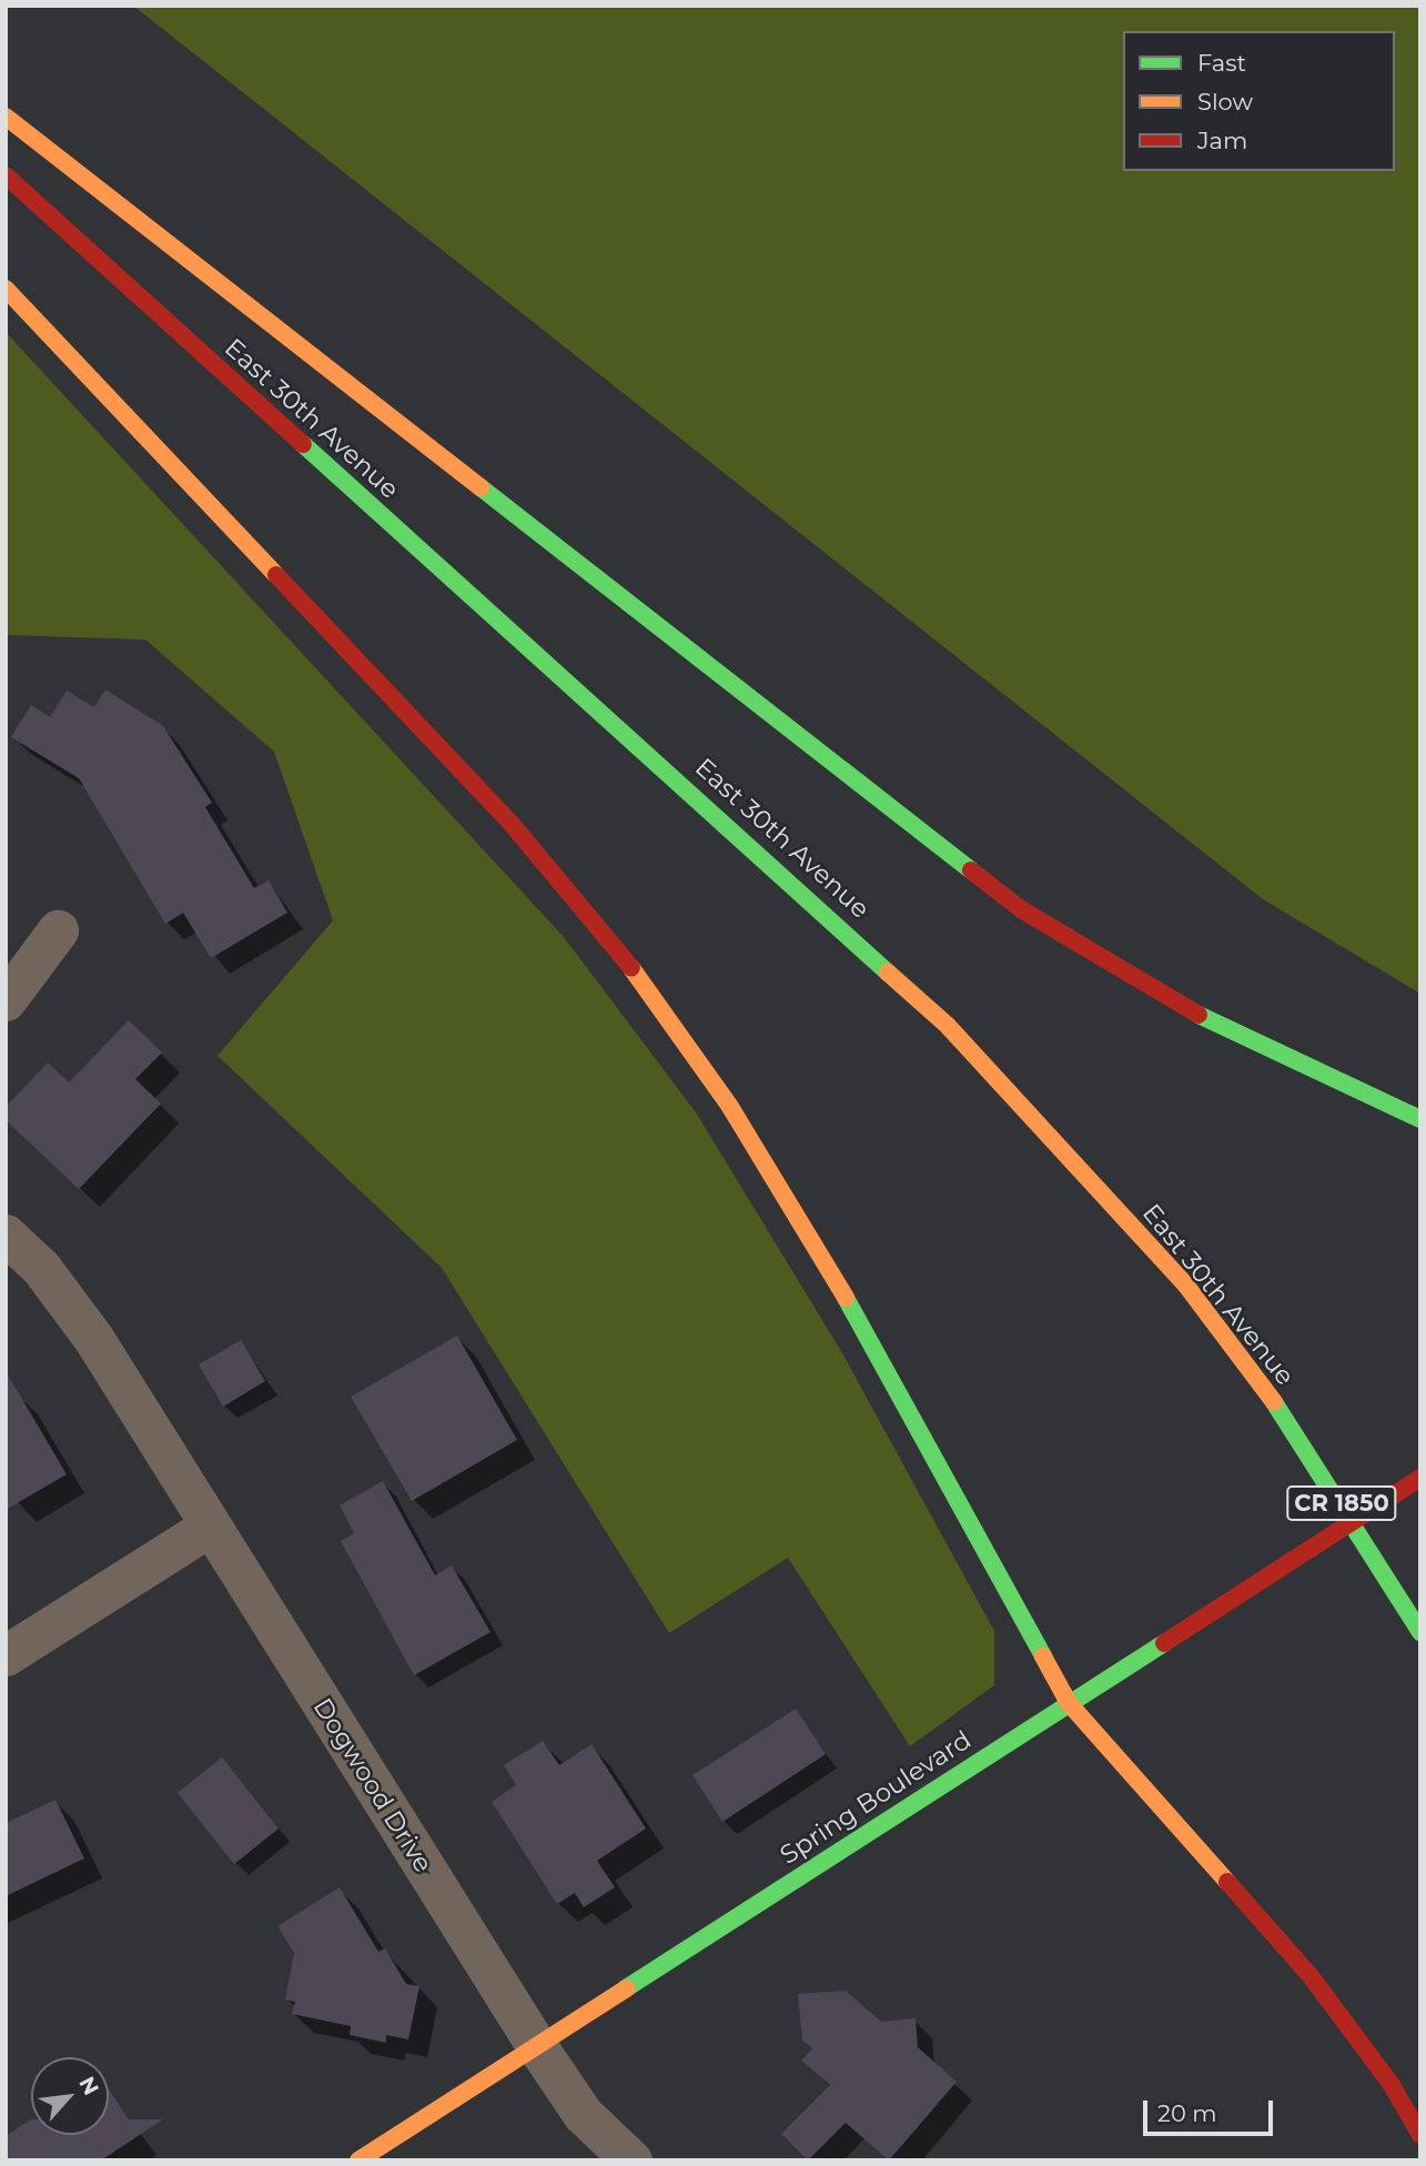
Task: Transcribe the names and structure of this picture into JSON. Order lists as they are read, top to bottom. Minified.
{"streets":{"main road":["East 30th Avenue","CR 1850","Spring Boulevard"],"street":["Dogwood Drive"]},"crossings":[["Dogwood Drive","Spring Boulevard"]],"legend":["Fast","Slow","Jam"],"scale_bar":"20 m","north":"top right"}
